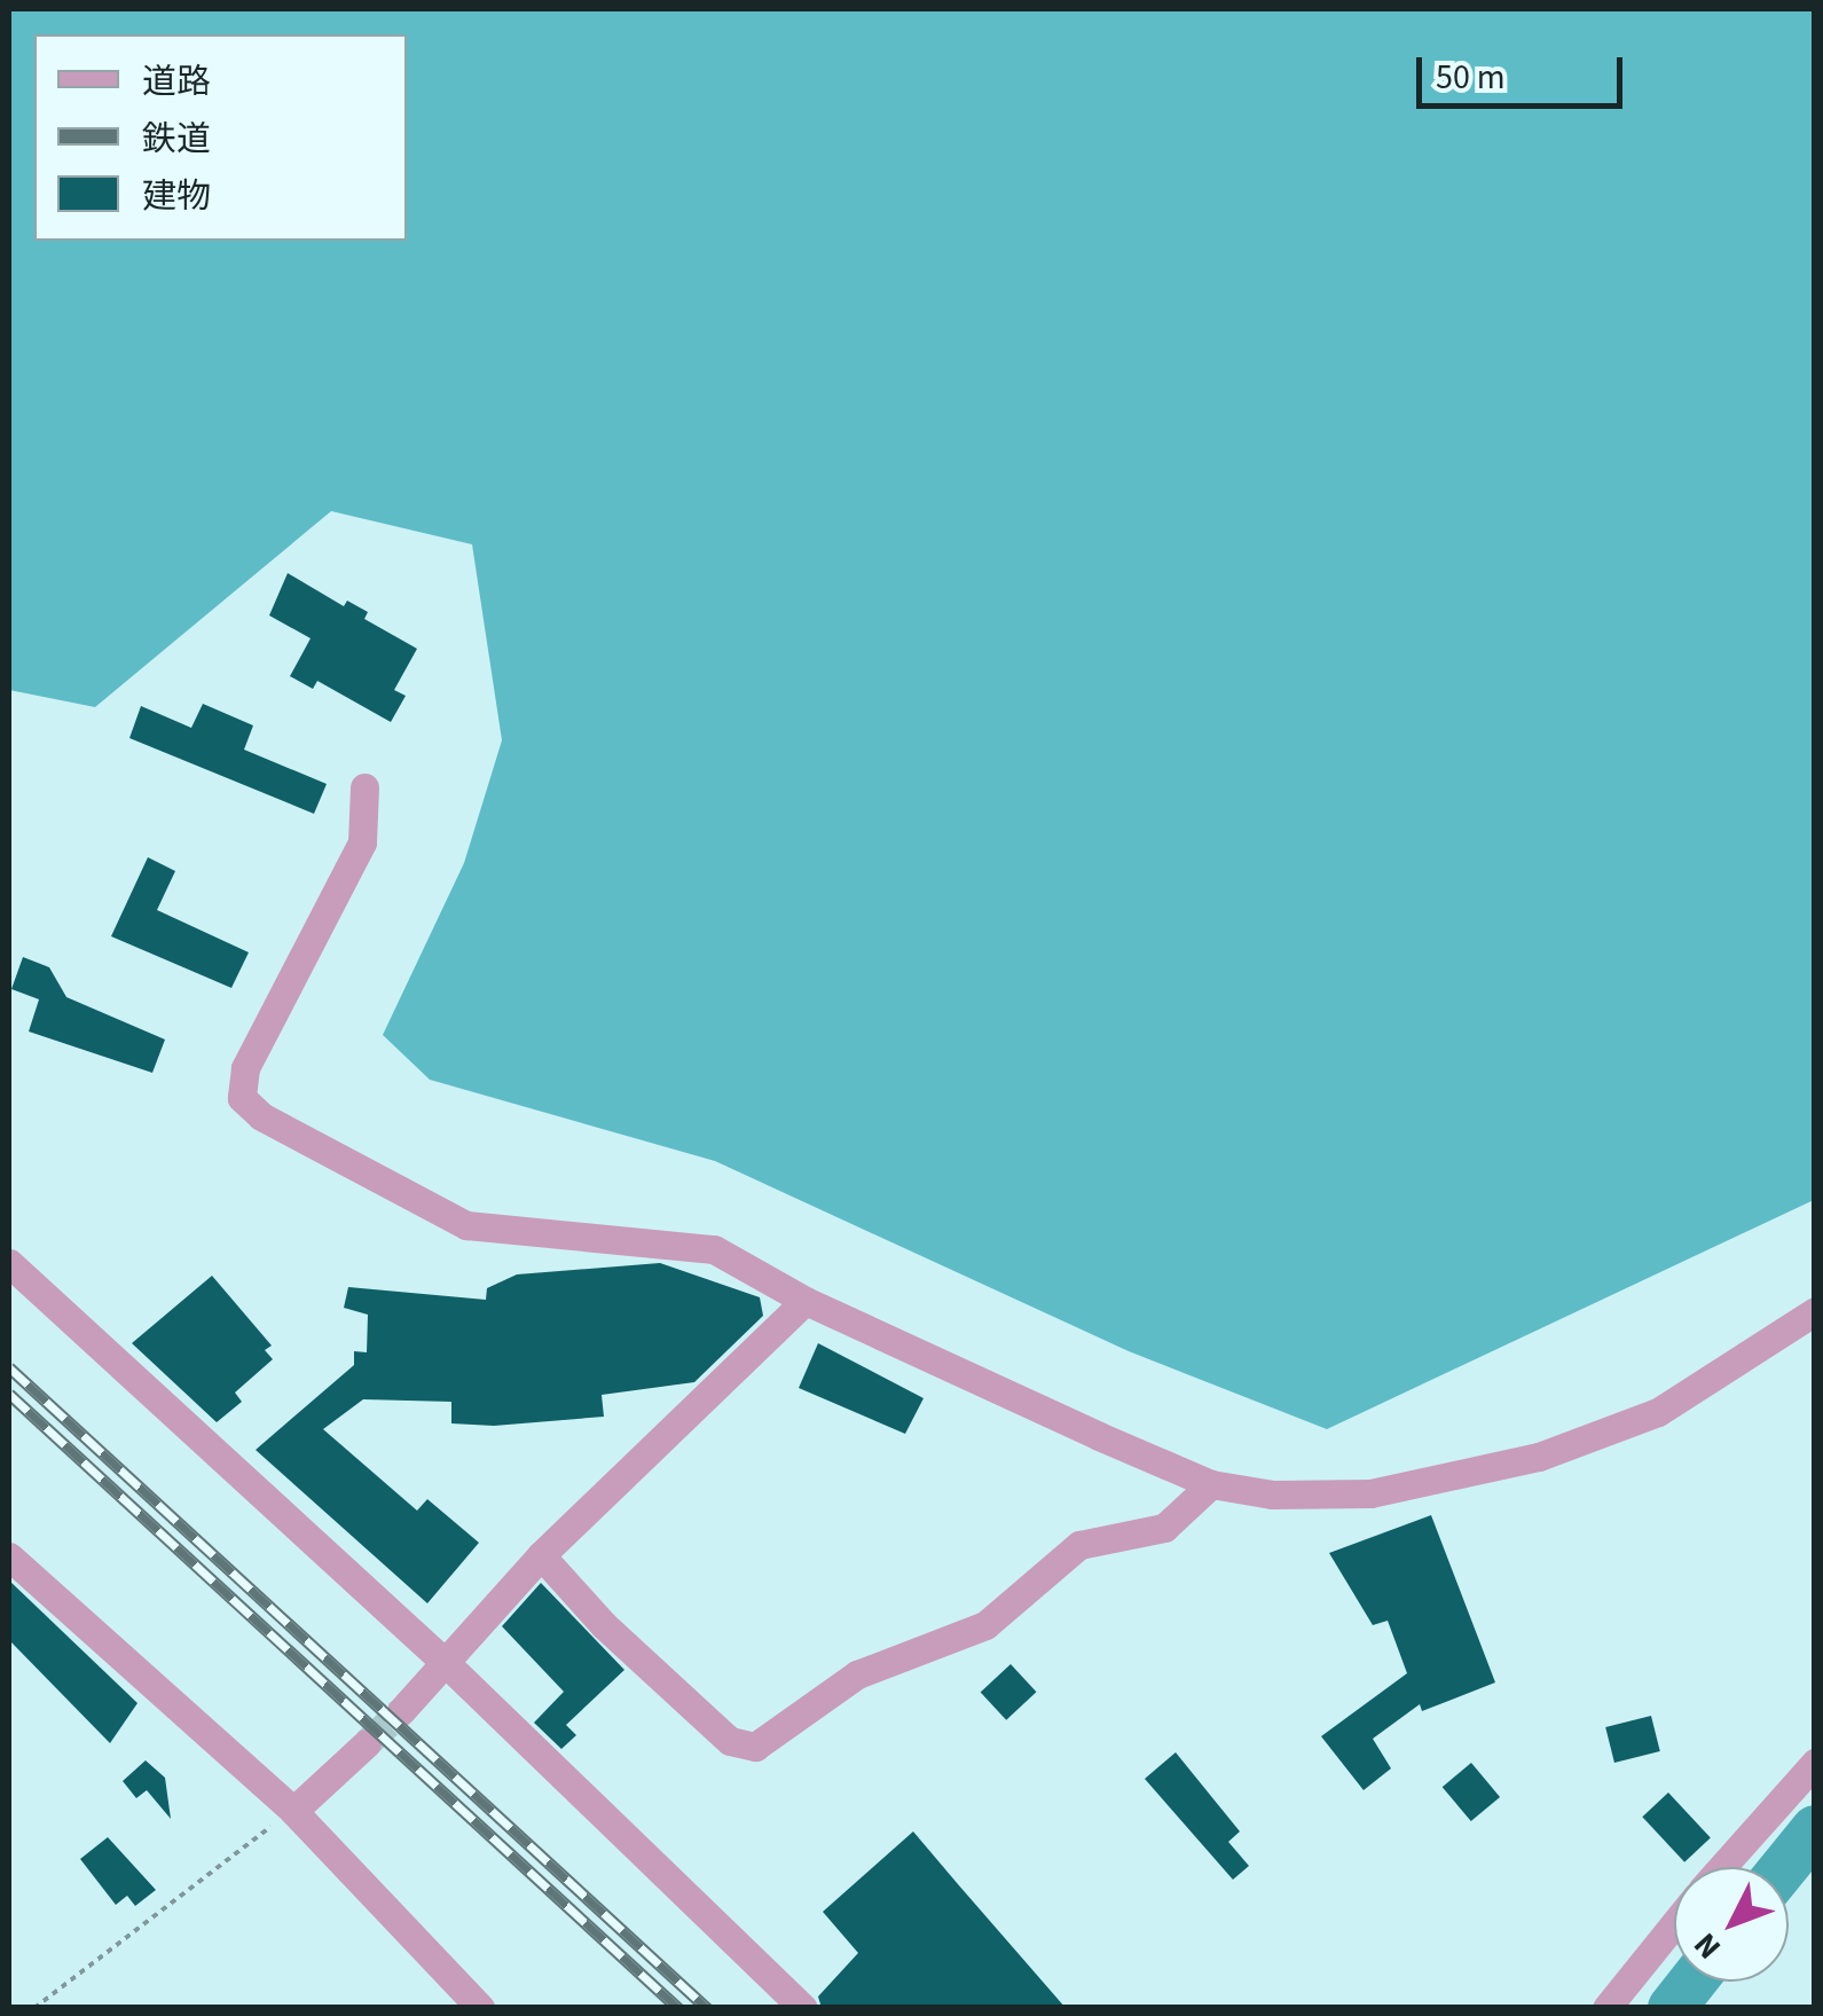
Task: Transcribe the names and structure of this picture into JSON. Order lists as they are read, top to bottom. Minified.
{"legend":["道路","鉄道","建物"],"scale_bar":"50 m","north":"bottom left"}
